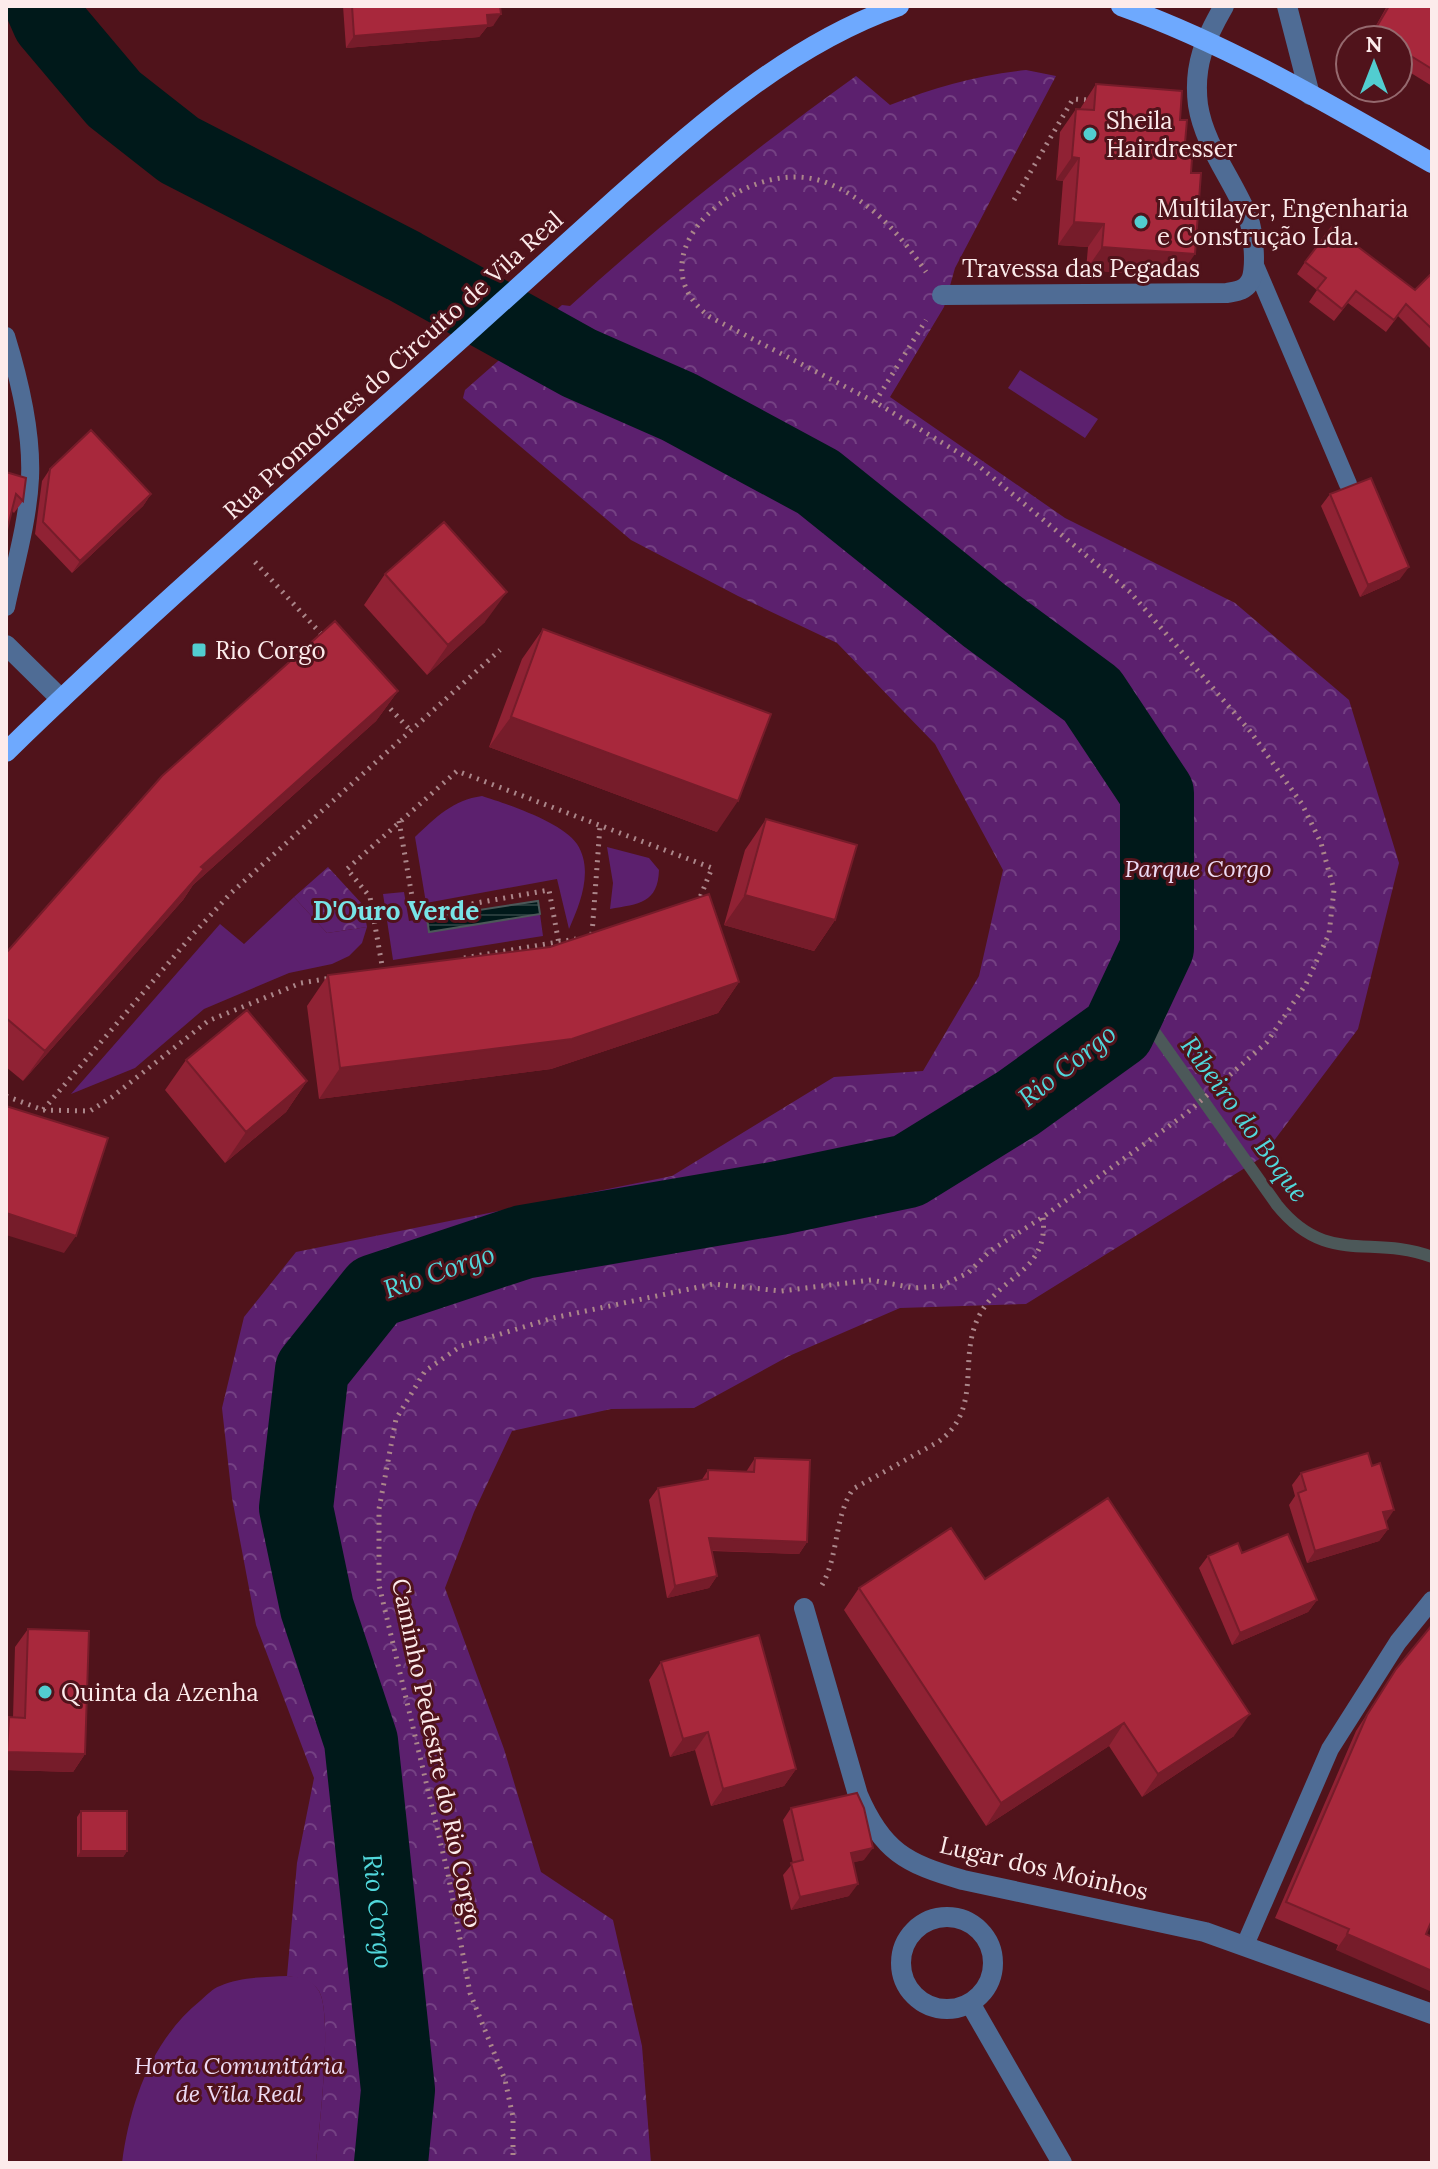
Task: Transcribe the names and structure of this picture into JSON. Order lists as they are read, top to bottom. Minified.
{"streets":{"main road":["Rua Promotores do Circuito de Vila Real"],"street":["Travessa das Pegadas","Lugar dos Moinhos"],"path":["Caminho Pedestre do Rio Corgo"]},"crossings":[["Travessa das Pegadas","Caminho Pedestre do Rio Corgo"]],"districts":["D'Ouro Verde"],"water":["Rio Corgo","Ribeiro do Boque"],"parks":["Parque Corgo","Horta Comunitária de Vila Real"],"places":{"other":["Sheila Hairdresser","Multilayer, Engenharia e Construção Lda.","Quinta da Azenha"],"transit":["Rio Corgo"]},"north":"top"}
